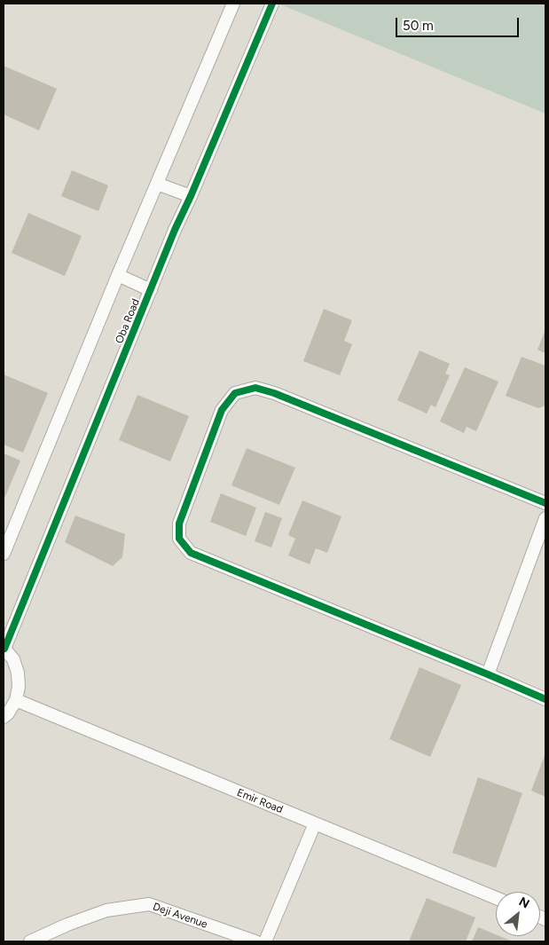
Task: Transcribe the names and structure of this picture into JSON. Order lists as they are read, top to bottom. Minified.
{"streets":{"street":["Oba Road","Emir Road","Deji Avenue"]},"scale_bar":"50 m","north":"top right"}
